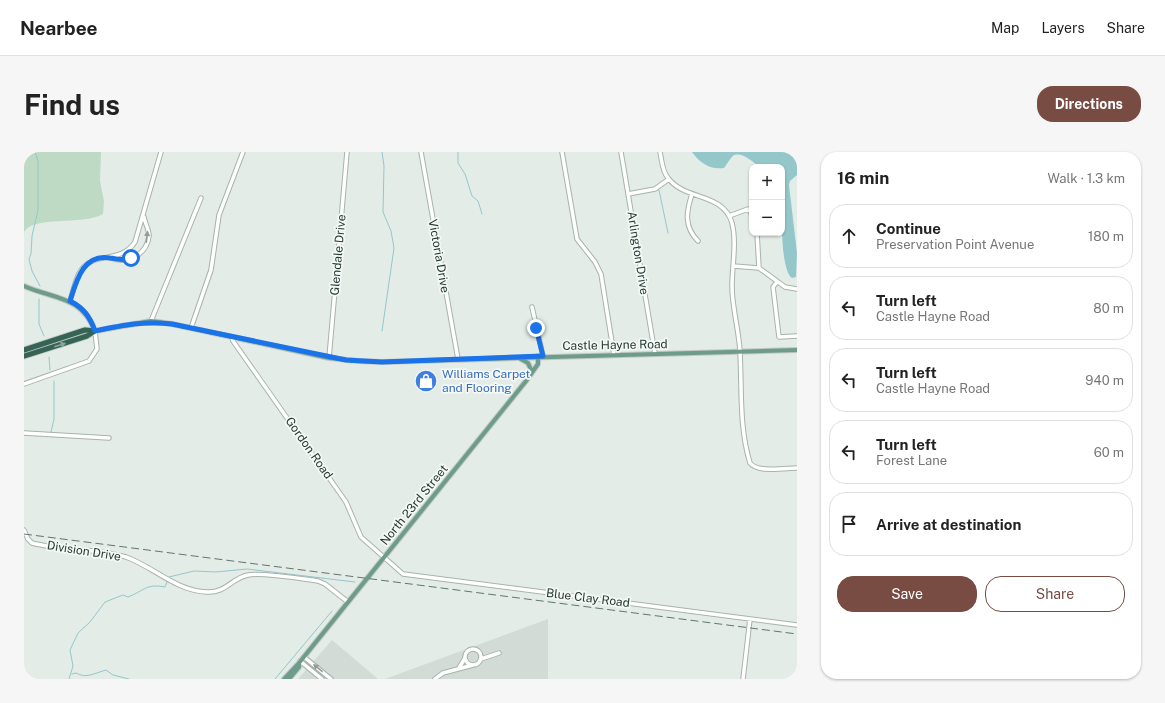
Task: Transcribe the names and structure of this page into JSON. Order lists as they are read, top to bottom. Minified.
{"streets":{"main road":["Castle Hayne Road","North 23rd Street"],"street":["Arlington Drive","Glendale Drive","Victoria Drive","Gordon Road","Division Drive","Blue Clay Road"]},"crossings":[["Arlington Drive","Castle Hayne Road"],["Glendale Drive","Castle Hayne Road"],["Victoria Drive","Castle Hayne Road"],["Castle Hayne Road","Gordon Road"],["Castle Hayne Road","North 23rd Street"],["Gordon Road","North 23rd Street"],["Gordon Road","Blue Clay Road"],["North 23rd Street","Division Drive"],["North 23rd Street","Blue Clay Road"]],"places":{"shop":["Williams Carpet and Flooring"]},"page":{"header":"Nearbee","nav":["Map","Layers","Share"],"buttons":["Directions",["Save","Share"]],"title":"Find us","heading":["16 min","Walk · 1.3 km"],"map_buttons":["+","−"],"list":[["Continue","Preservation Point Avenue","180 m"],["Turn left","Castle Hayne Road","80 m"],["Turn left","Castle Hayne Road","940 m"],["Turn left","Forest Lane","60 m"],"Arrive at destination"]}}
